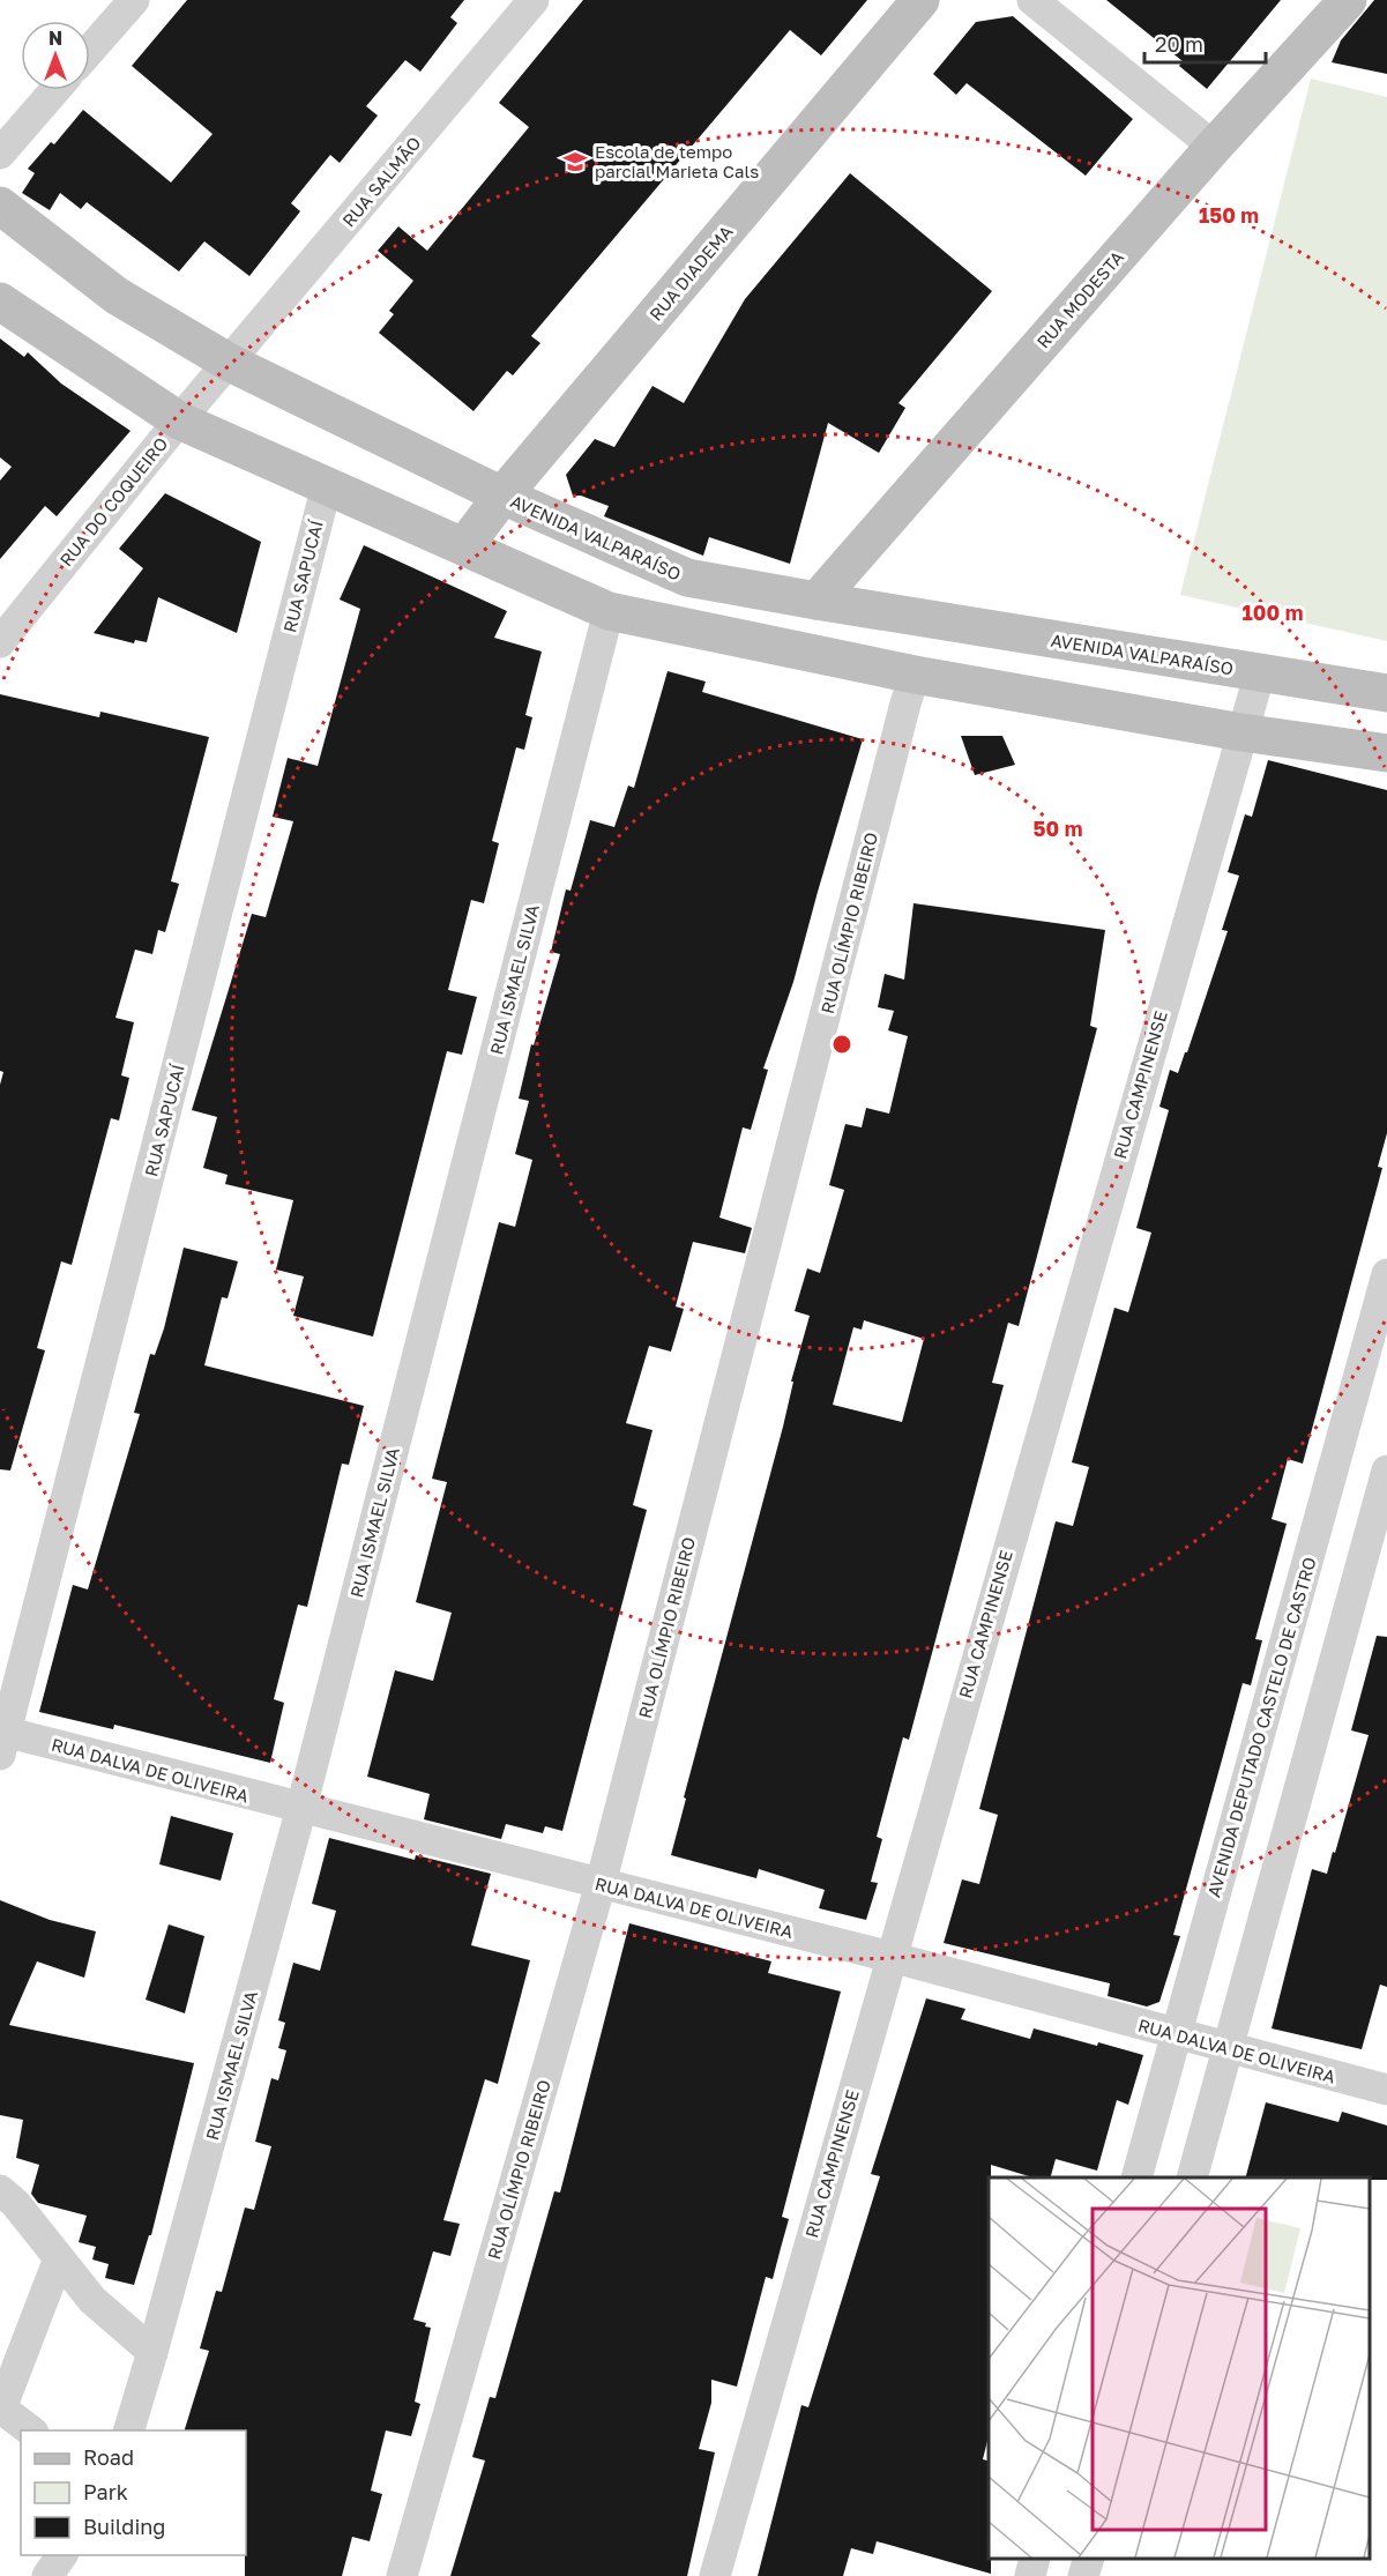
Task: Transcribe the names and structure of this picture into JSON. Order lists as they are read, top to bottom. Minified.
{"streets":{"main road":["RUA DIADEMA","RUA MODESTA","AVENIDA VALPARAÍSO"],"street":["RUA SALMÃO","RUA DO COQUEIRO","RUA SAPUCAÍ","RUA OLÍMPIO RIBEIRO","RUA ISMAEL SILVA","RUA CAMPINENSE","AVENIDA DEPUTADO CASTELO DE CASTRO","RUA DALVA DE OLIVEIRA"]},"crossings":[["RUA SALMÃO","RUA DO COQUEIRO"],["RUA SALMÃO","AVENIDA VALPARAÍSO"],["RUA DIADEMA","AVENIDA VALPARAÍSO"],["RUA MODESTA","AVENIDA VALPARAÍSO"],["RUA DO COQUEIRO","AVENIDA VALPARAÍSO"],["AVENIDA VALPARAÍSO","RUA CAMPINENSE"],["RUA SAPUCAÍ","RUA DALVA DE OLIVEIRA"],["RUA OLÍMPIO RIBEIRO","RUA DALVA DE OLIVEIRA"],["RUA ISMAEL SILVA","RUA DALVA DE OLIVEIRA"],["RUA CAMPINENSE","RUA DALVA DE OLIVEIRA"],["AVENIDA DEPUTADO CASTELO DE CASTRO","RUA DALVA DE OLIVEIRA"]],"places":{"school or university":["Escola de tempo parcial Marieta Cals"]},"legend":["Road","Park","Building"],"scale_bar":"20 m","north":"top","rings":["150 m","100 m","50 m"]}
